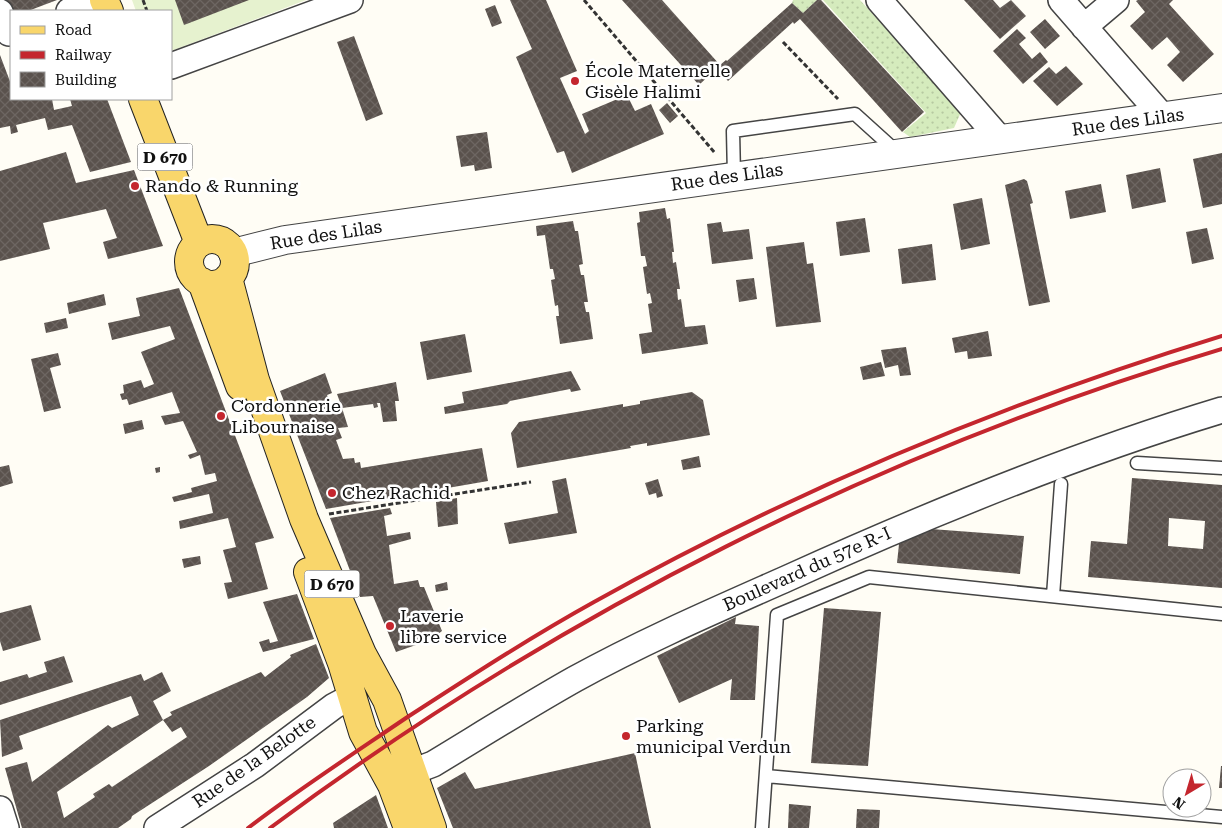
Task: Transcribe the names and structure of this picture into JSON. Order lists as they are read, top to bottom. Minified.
{"streets":{"main road":["D 670"],"street":["Rue des Lilas","Boulevard du 57e R-I","Rue de la Belotte"]},"crossings":[["Rue des Lilas","D 670"],["D 670","Boulevard du 57e R-I"],["D 670","Rue de la Belotte"]],"places":["École Maternelle Gisèle Halimi","Rando & Running","Cordonnerie Libournaise","Chez Rachid","Laverie libre service","Parking municipal Verdun"],"legend":["Road","Railway","Building"],"north":"bottom left"}
